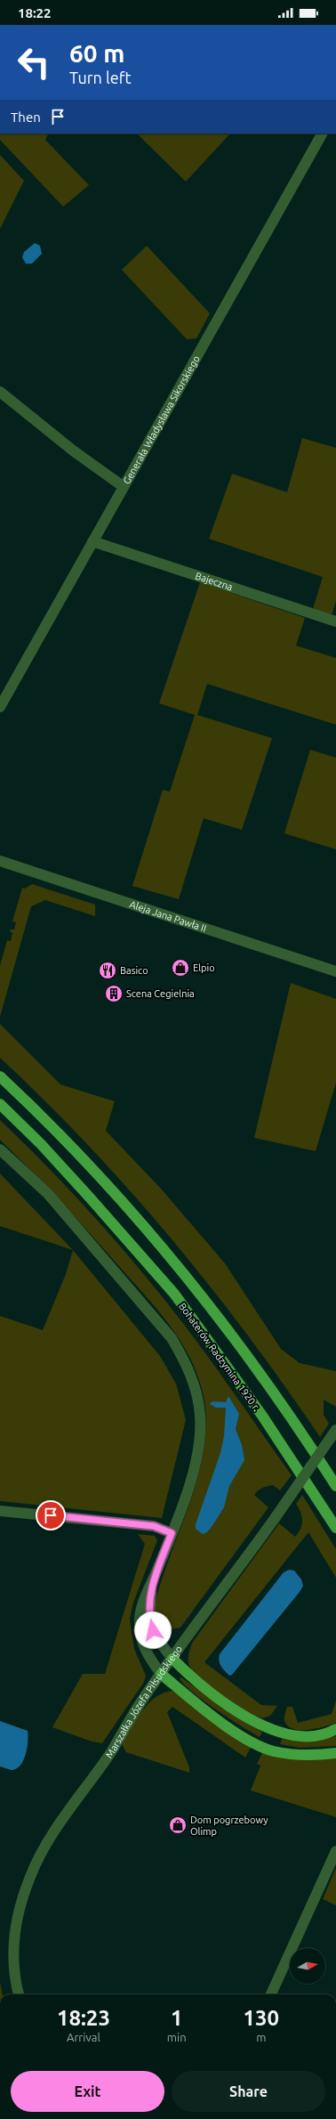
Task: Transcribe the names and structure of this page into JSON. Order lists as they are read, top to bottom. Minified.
{"streets":{"main road":["Bohaterów Radzymina 1920 r."],"street":["Generała Władysława Sikorskiego","Bajeczna","Aleja Jana Pawła II","Marszałka Józefa Piłsudskiego"]},"crossings":[["Generała Władysława Sikorskiego","Bajeczna"]],"places":{"shop":["Elpio","Dom pogrzebowy Olimp"],"restaurant":["Basico"],"building":["Scena Cegielnia"]},"north":"right","page":{"status":"18:22","turn":["60 m","Turn left"],"then":"Then","eta":["18:23","Arrival","1","min","130","m"],"buttons":["Exit","Share"]}}
